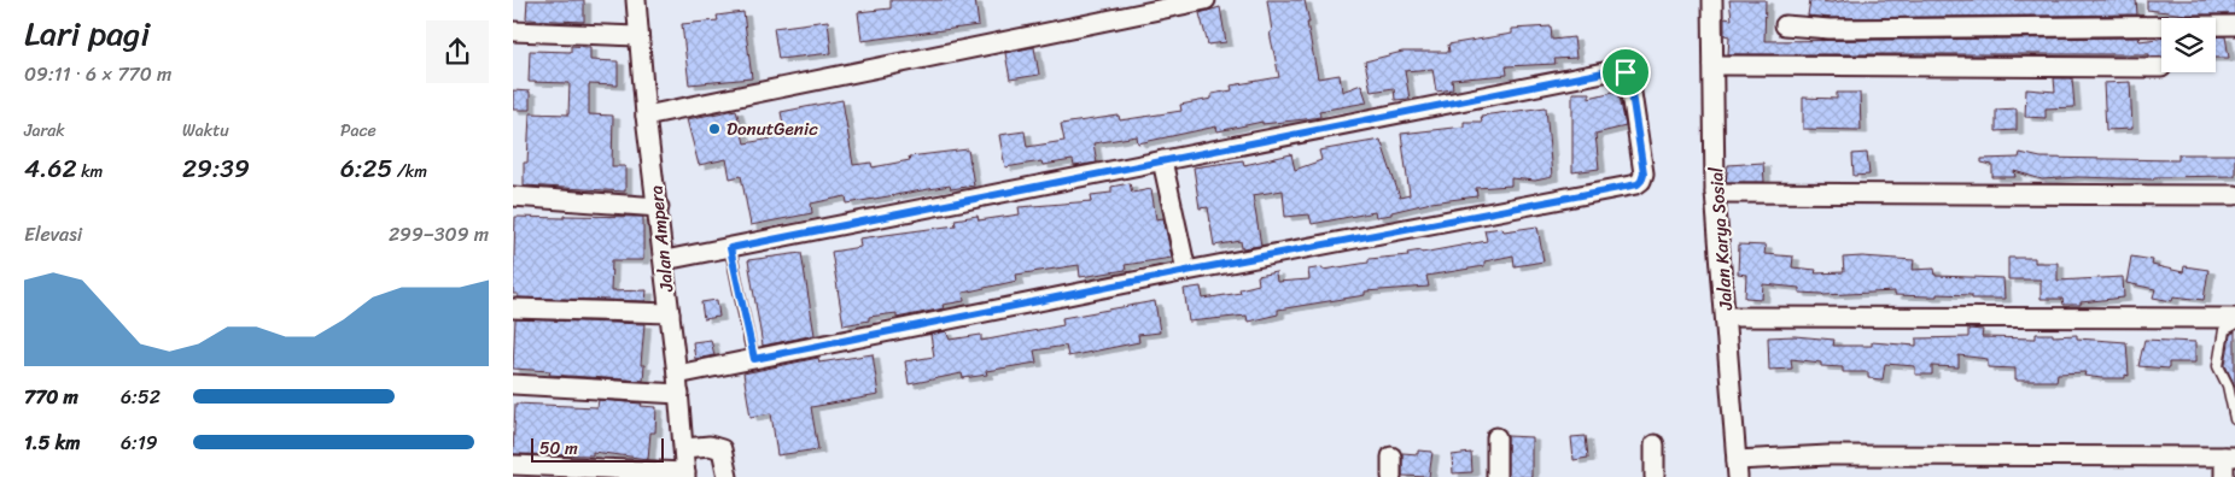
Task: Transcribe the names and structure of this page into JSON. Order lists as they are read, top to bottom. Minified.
{"streets":{"street":["Jalan Ampera","Jalan Karya Sosial"]},"places":["DonutGenic"],"scale_bar":"50 m","page":{"heading":["Lari pagi","09:11 · 6 × 770 m"],"stats":[["Jarak","4.62 km"],["Waktu","29:39"],["Pace","6:25 /km"]],"chart":["Elevasi","299–309 m"],"list":[{"name":"770 m","note":"6:52"},{"name":"1.5 km","note":"6:19"}],"scale":"50 m"}}
